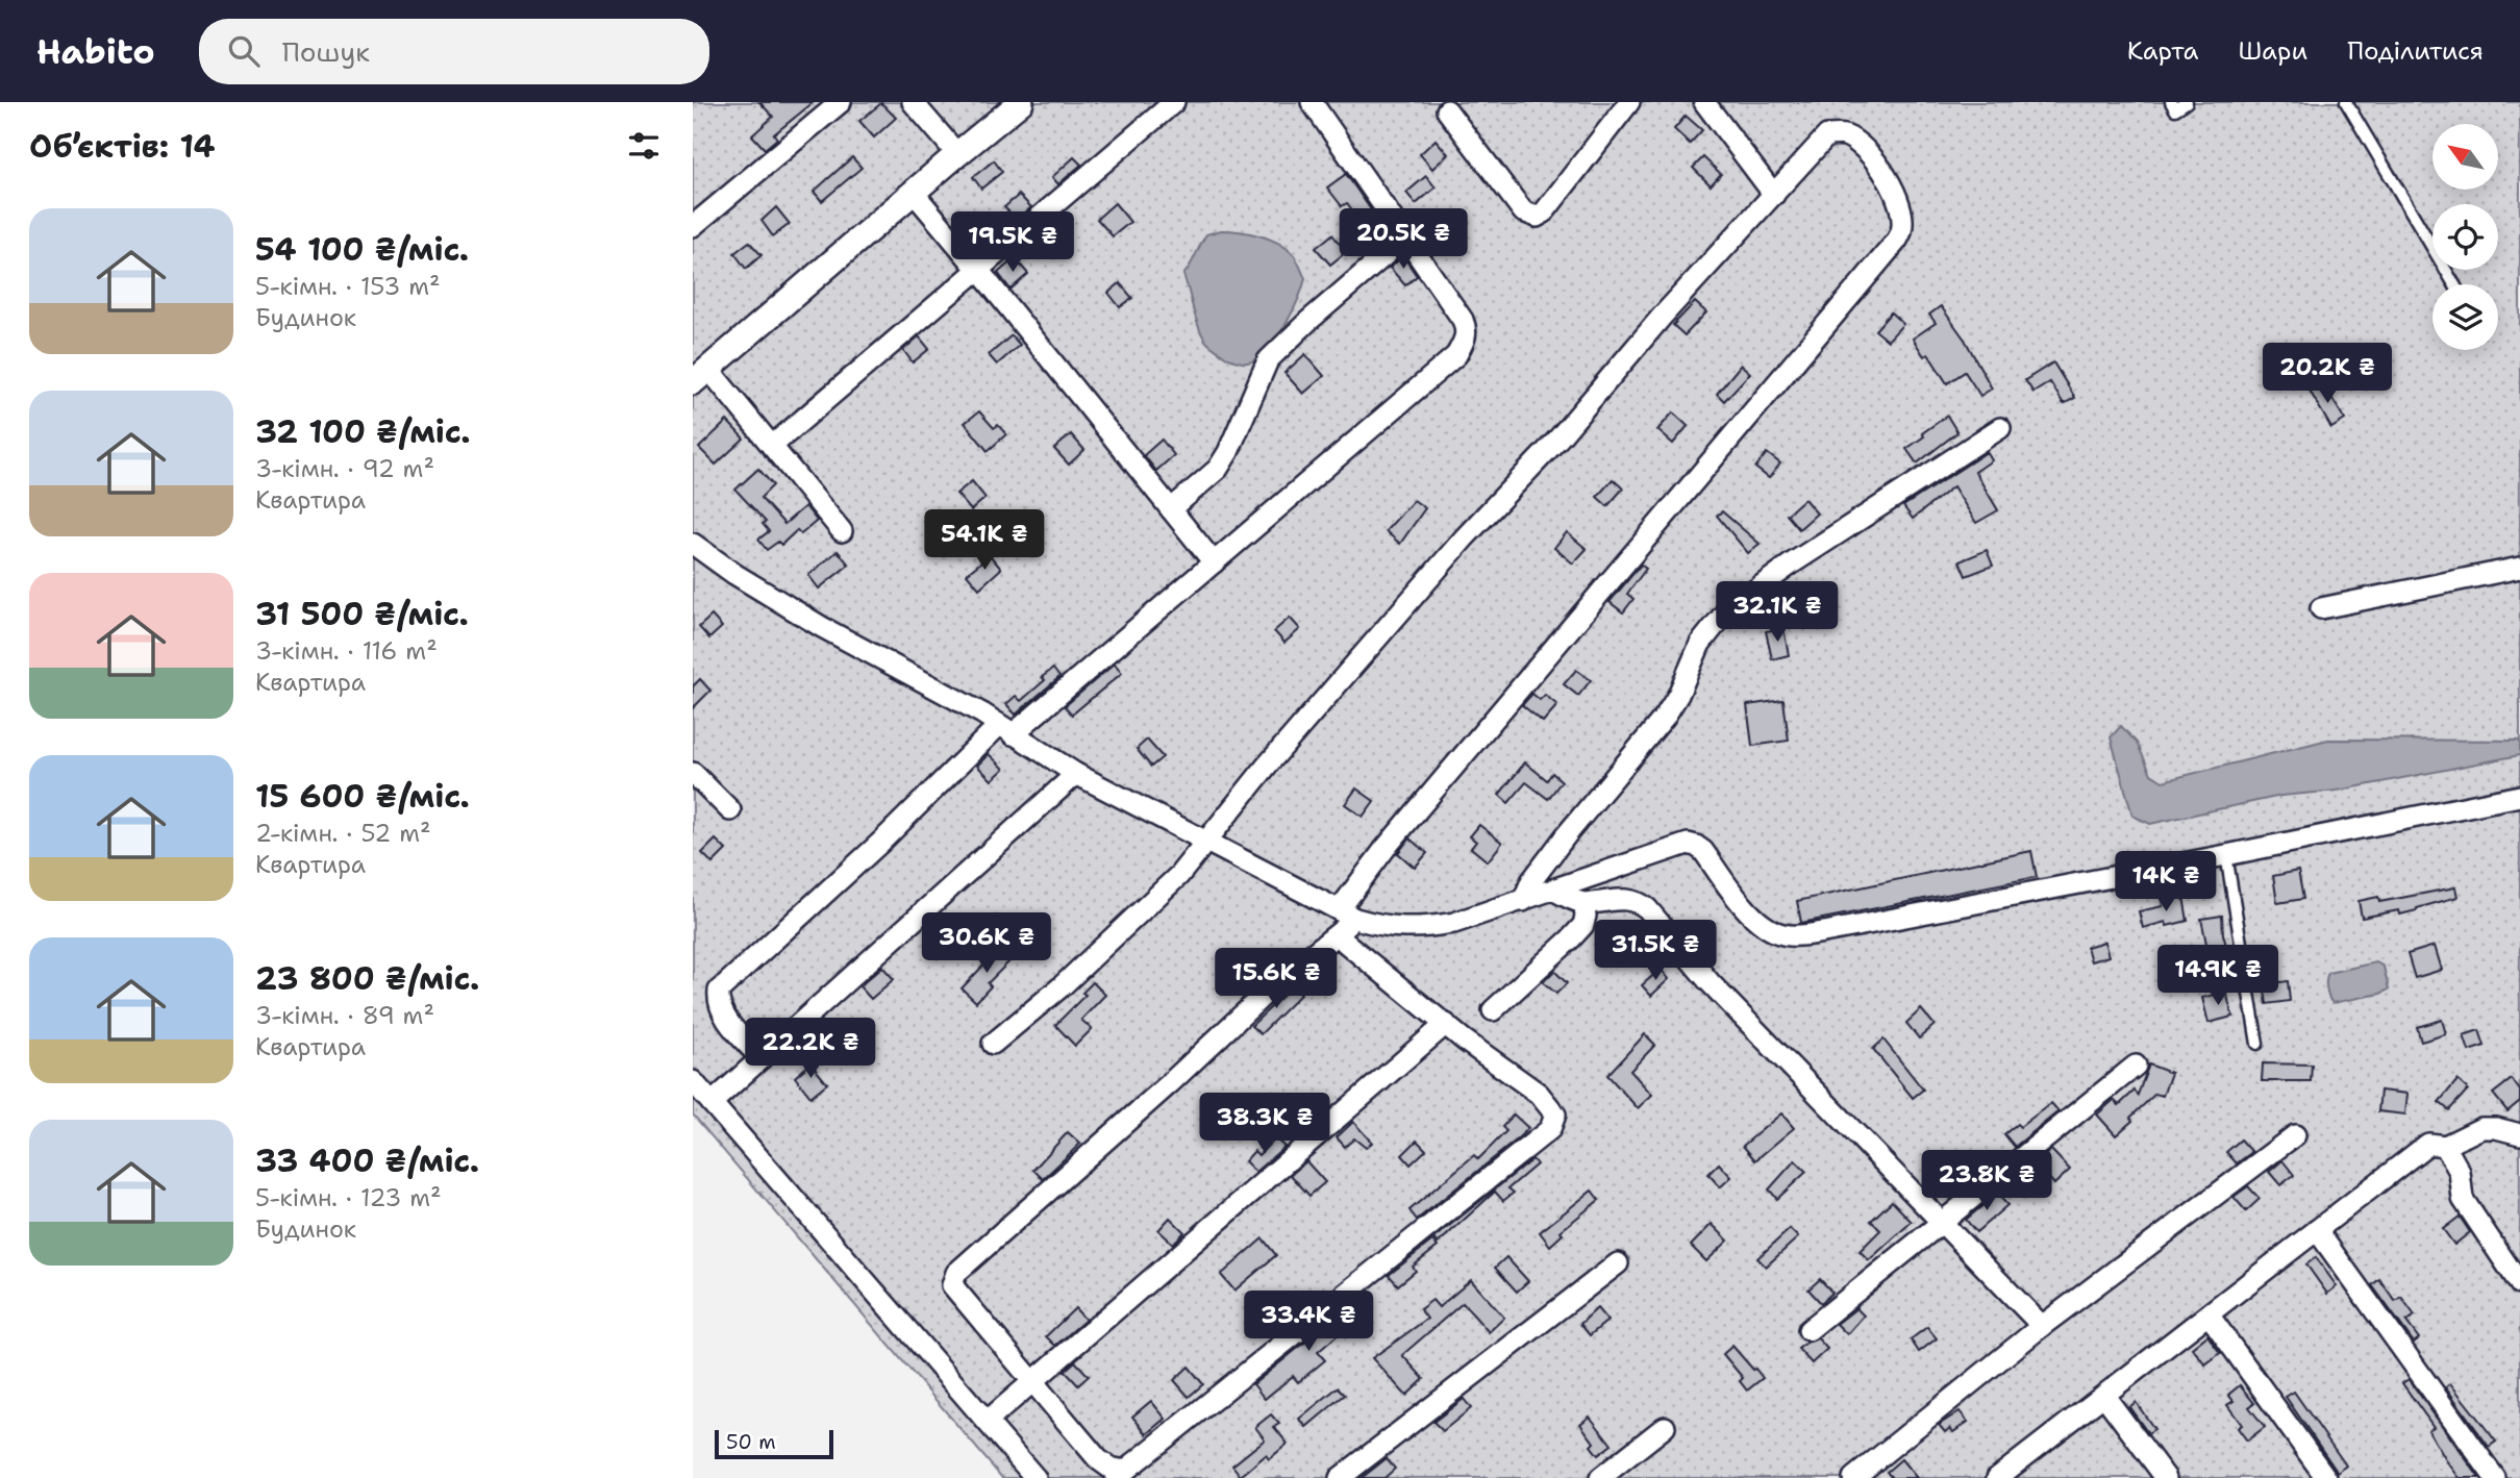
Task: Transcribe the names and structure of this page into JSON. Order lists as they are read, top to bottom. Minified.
{"scale_bar":"50 m","north":"top left","page":{"header":"Habito","search":"Пошук","nav":["Карта","Шари","Поділитися"],"heading":"Об’єктів: 14","list":[{"name":"54 100 ₴/міс.","note":"5-кімн. · 153 m² · Будинок"},{"name":"32 100 ₴/міс.","note":"3-кімн. · 92 m² · Квартира"},{"name":"31 500 ₴/міс.","note":"3-кімн. · 116 m² · Квартира"},{"name":"15 600 ₴/міс.","note":"2-кімн. · 52 m² · Квартира"},{"name":"23 800 ₴/міс.","note":"3-кімн. · 89 m² · Квартира"},{"name":"33 400 ₴/міс.","note":"5-кімн. · 123 m² · Будинок"}],"price":["20.5K ₴","19.5K ₴","20.2K ₴","54.1K ₴","32.1K ₴","14K ₴","30.6K ₴","31.5K ₴","14.9K ₴","15.6K ₴","22.2K ₴","38.3K ₴","23.8K ₴","33.4K ₴"],"scale":"50 m"}}
